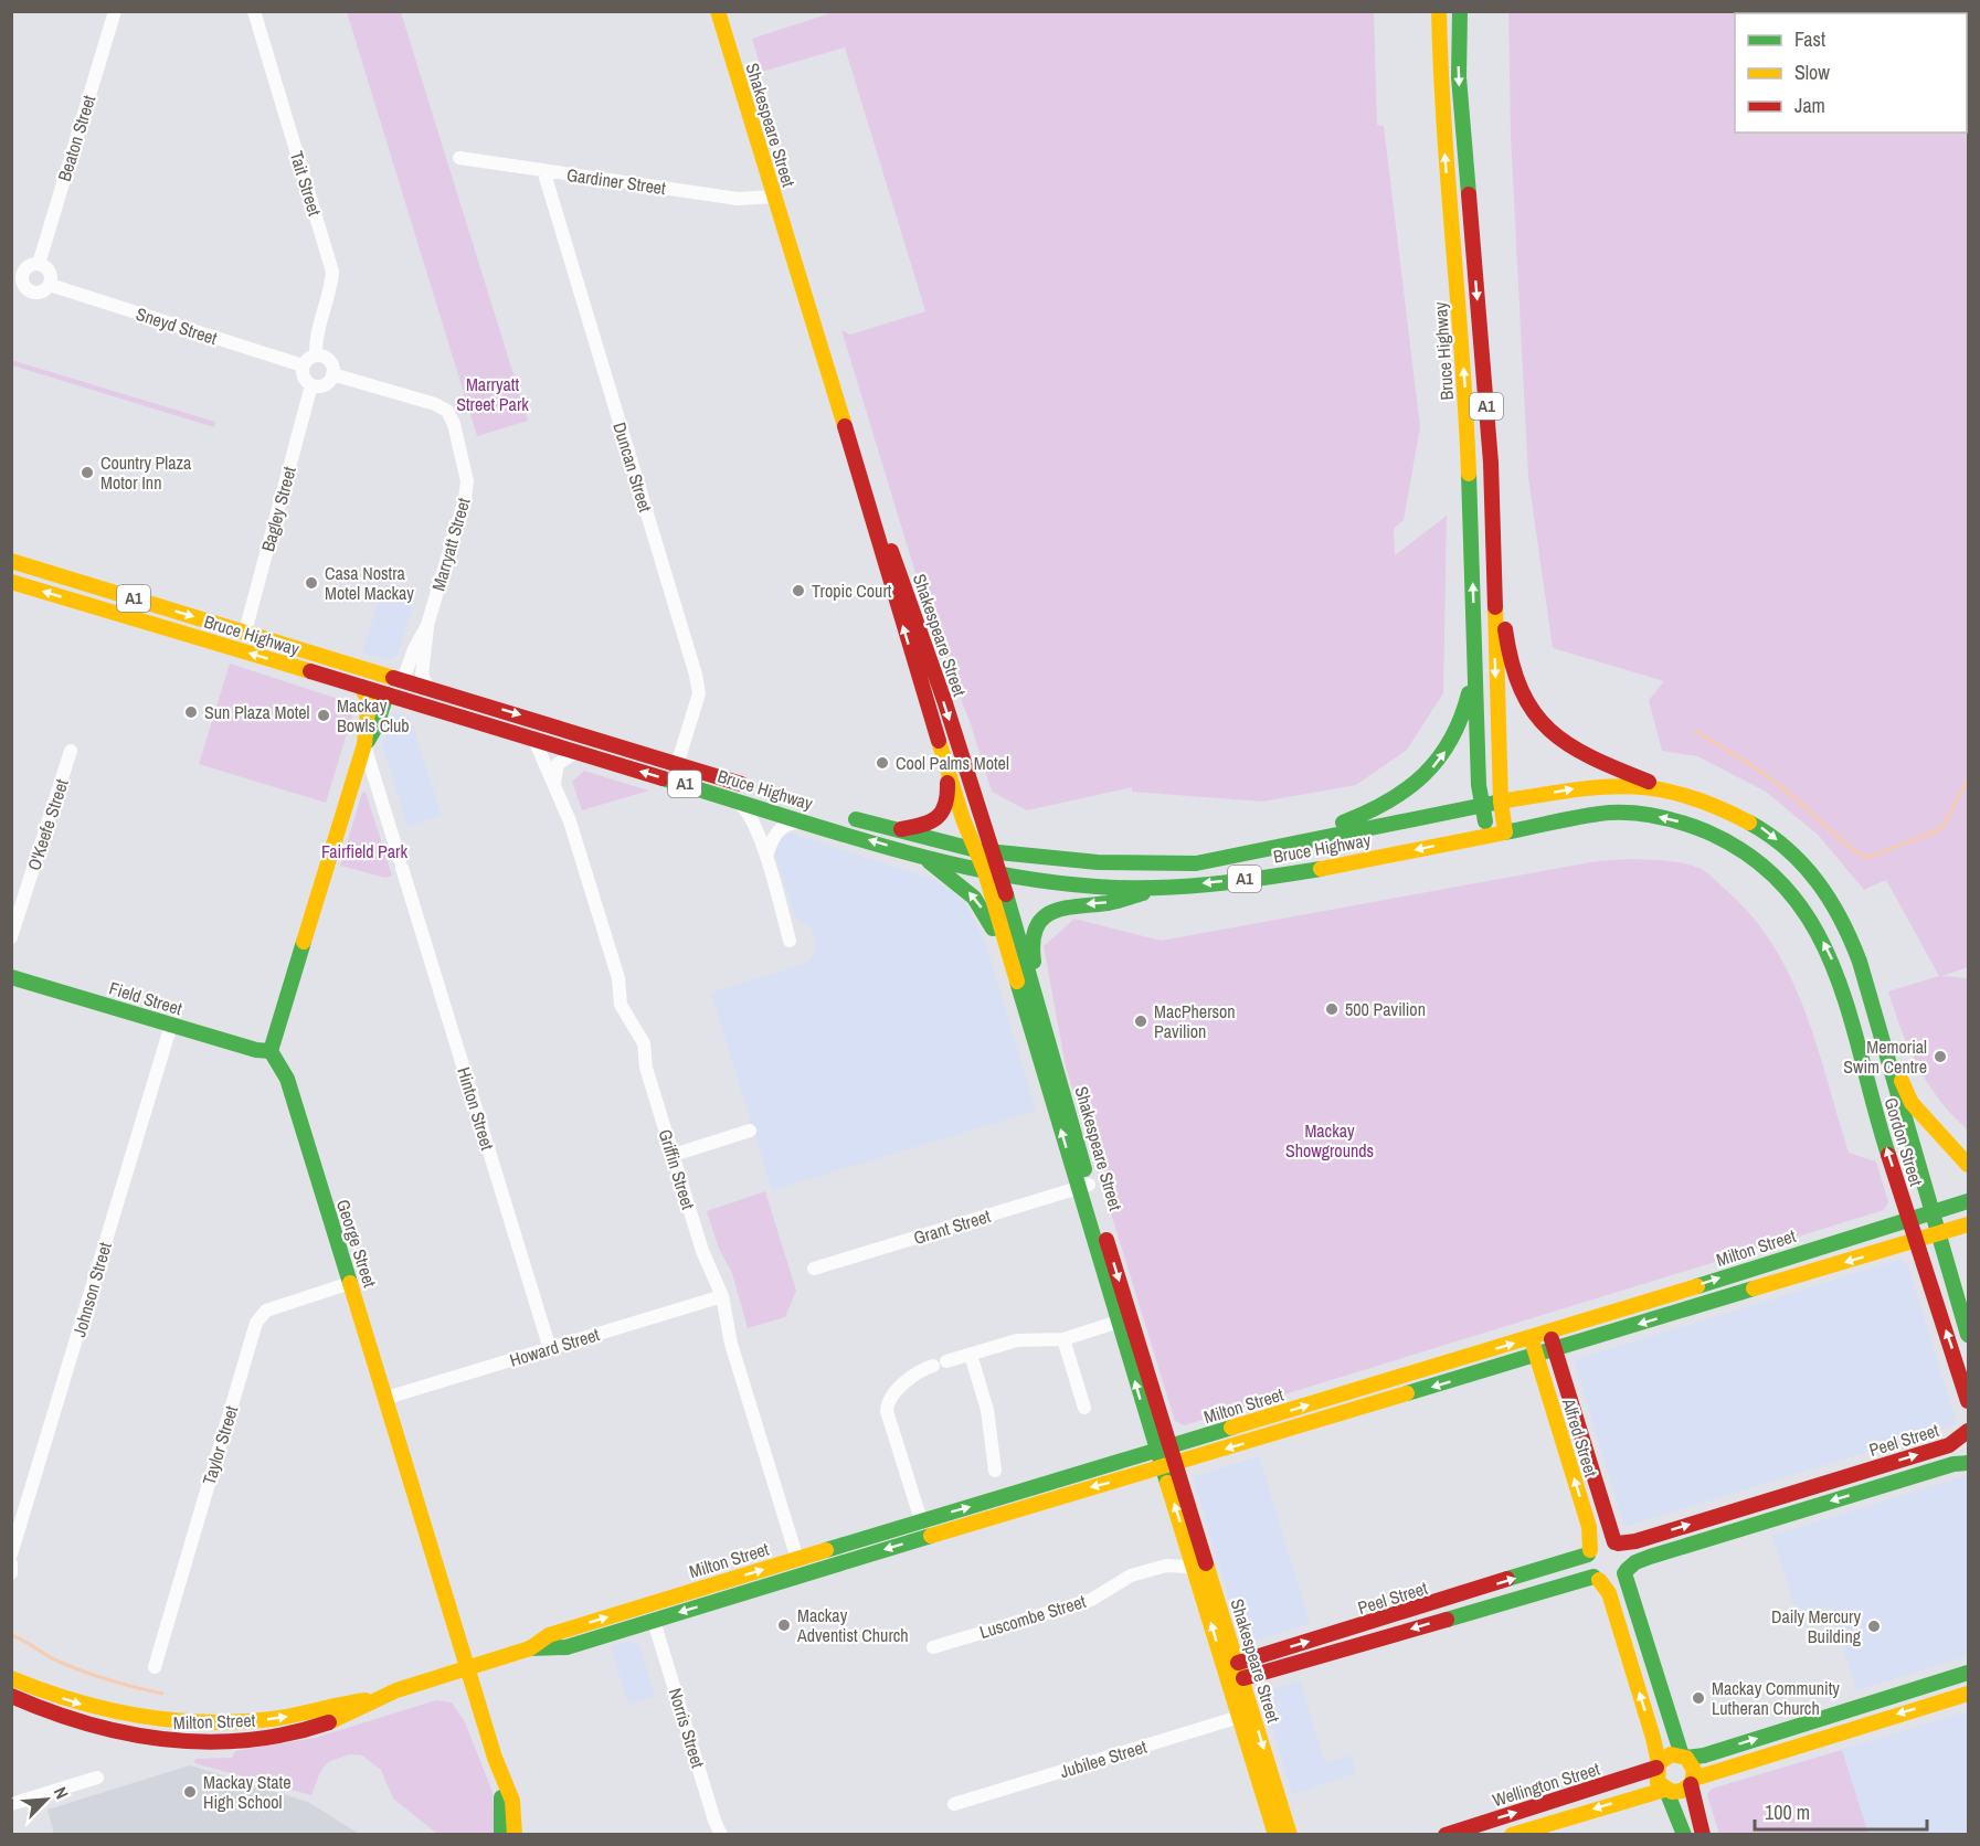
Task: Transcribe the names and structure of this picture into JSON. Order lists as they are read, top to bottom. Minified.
{"streets":{"main road":["Shakespeare Street","Bruce Highway","A1","Field Street","Gordon Street","George Street","Milton Street","Alfred Street","Peel Street","Wellington Street"],"street":["Beaton Street","Gardiner Street","Tait Street","Sneyd Street","Duncan Street","Bagley Street","Marryatt Street","O'Keefe Street","Hinton Street","Griffin Street","Grant Street","Johnson Street","Howard Street","Taylor Street","Luscombe Street","Norris Street","Jubilee Street"]},"crossings":[["Shakespeare Street","Gardiner Street"],["Shakespeare Street","Bruce Highway"],["Shakespeare Street","Grant Street"],["Shakespeare Street","Milton Street"],["Shakespeare Street","Peel Street"],["Shakespeare Street","Jubilee Street"],["Beaton Street","Sneyd Street"],["Gardiner Street","Duncan Street"],["Tait Street","Sneyd Street"],["Tait Street","Bagley Street"],["Tait Street","Marryatt Street"],["Sneyd Street","Bagley Street"],["Sneyd Street","Marryatt Street"],["Bruce Highway","A1"],["Bruce Highway","Duncan Street"],["Bruce Highway","Bagley Street"],["Bruce Highway","Marryatt Street"],["Bruce Highway","Gordon Street"],["Bruce Highway","Griffin Street"],["A1","Gordon Street"],["Bagley Street","Marryatt Street"],["Field Street","George Street"],["Field Street","Johnson Street"],["Hinton Street","Howard Street"],["Gordon Street","Milton Street"],["Griffin Street","Milton Street"],["Griffin Street","Howard Street"],["George Street","Milton Street"],["George Street","Howard Street"],["George Street","Taylor Street"],["Milton Street","Alfred Street"],["Milton Street","Norris Street"],["Alfred Street","Peel Street"]],"parks":["Marryatt Street Park","Fairfield Park","Mackay Showgrounds"],"places":["Country Plaza Motor Inn","Casa Nostra Motel Mackay","Tropic Court","Sun Plaza Motel","Mackay Bowls Club","Cool Palms Motel","500 Pavilion","MacPherson Pavilion","Memorial Swim Centre","Mackay Adventist Church","Daily Mercury Building","Mackay Community Lutheran Church","Mackay State High School"],"legend":["Fast","Slow","Jam"],"scale_bar":"100 m","north":"top right"}
